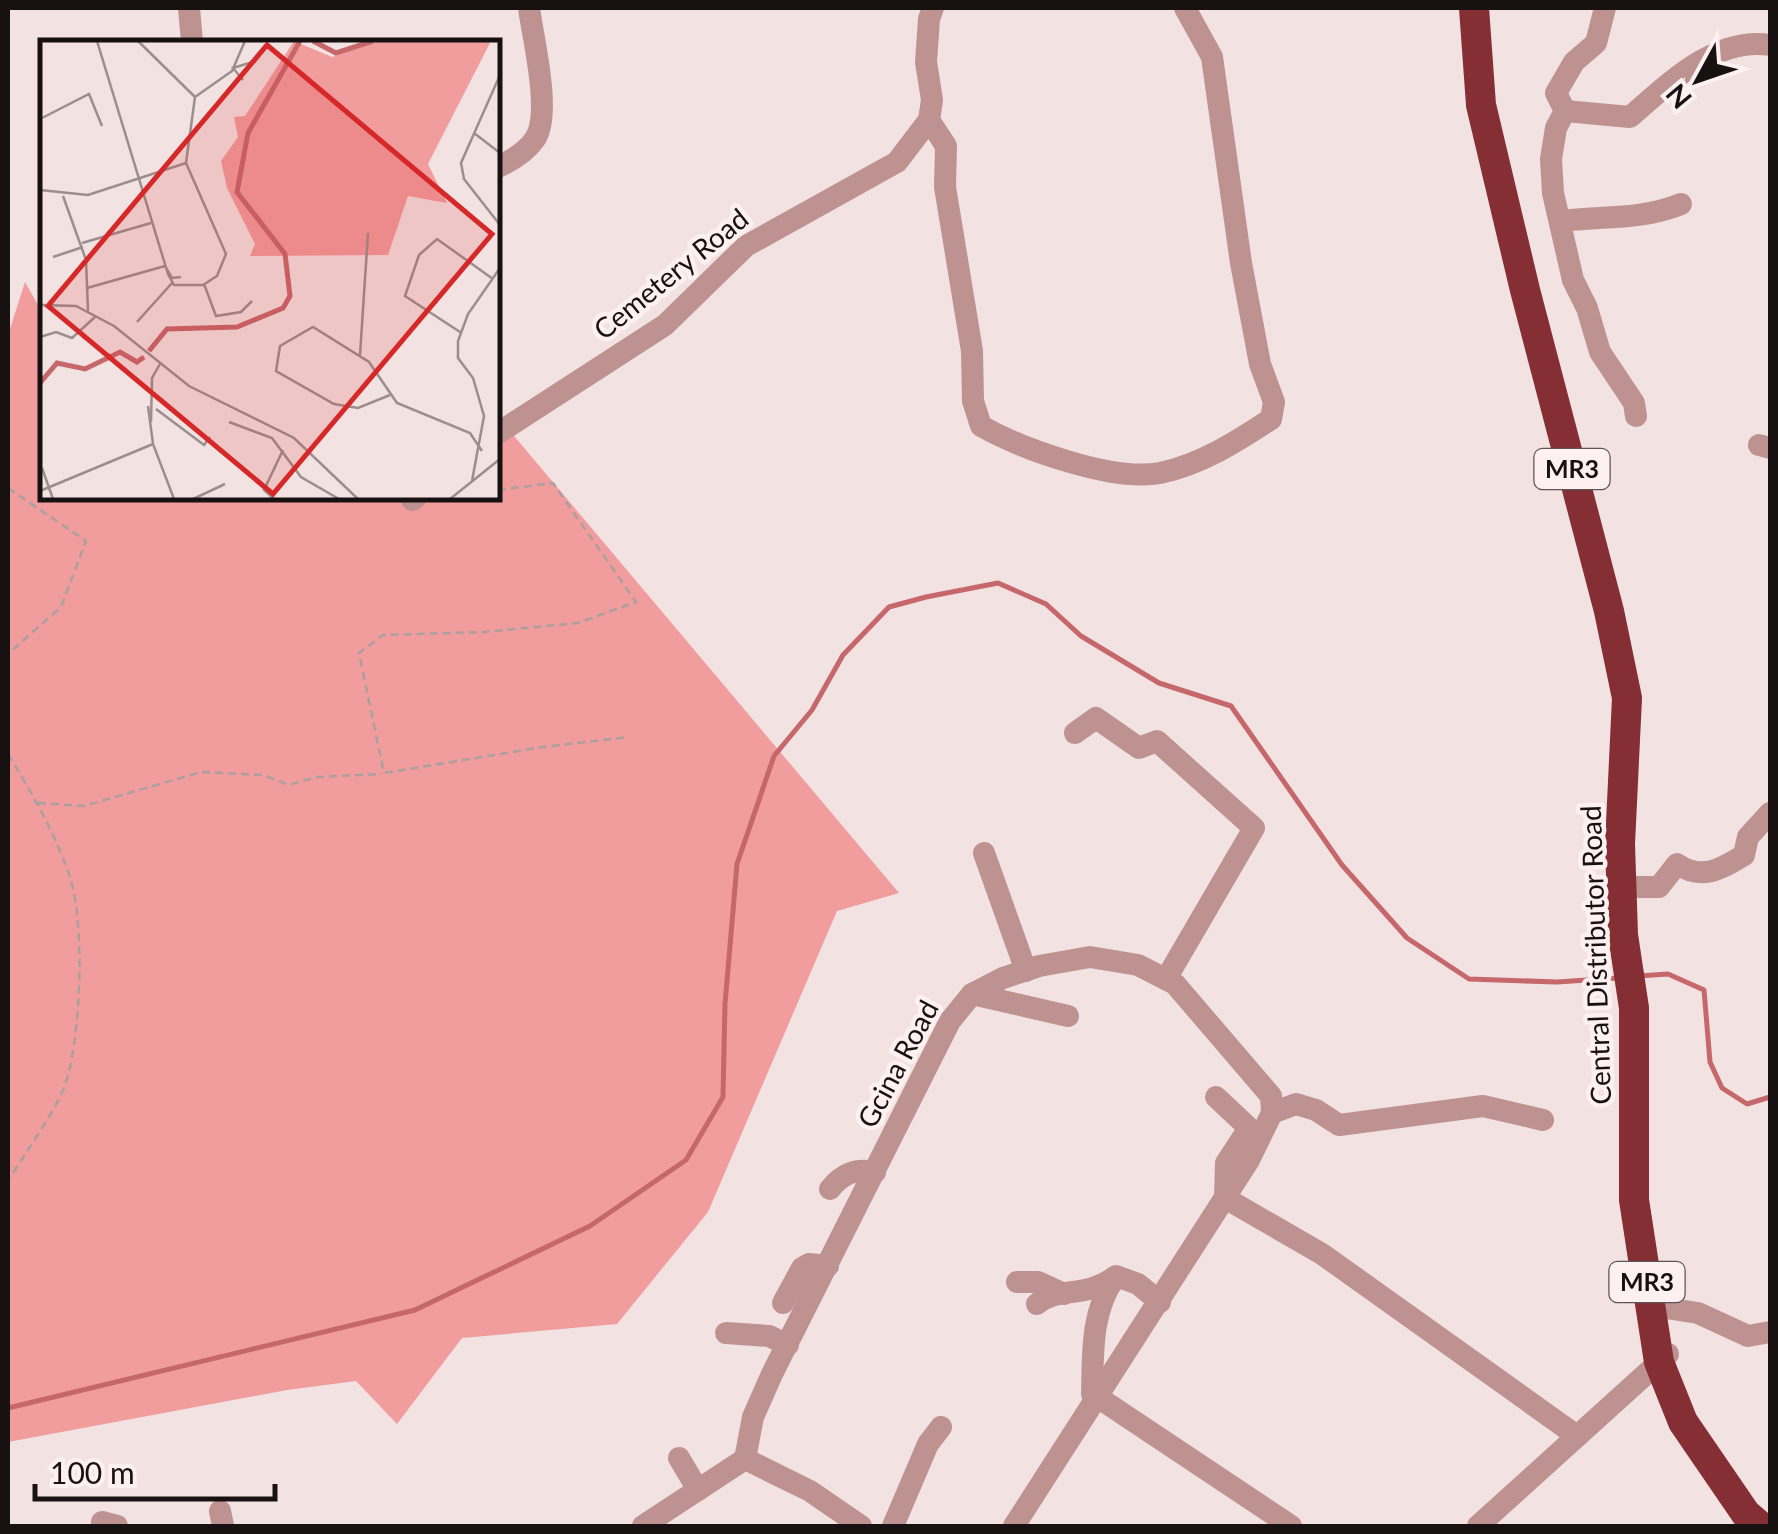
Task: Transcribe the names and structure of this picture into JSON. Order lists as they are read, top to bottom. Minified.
{"streets":{"highway":["MR3","Central Distributor Road"],"street":["Cemetery Road","Gcina Road"]},"scale_bar":"100 m","north":"bottom left"}
